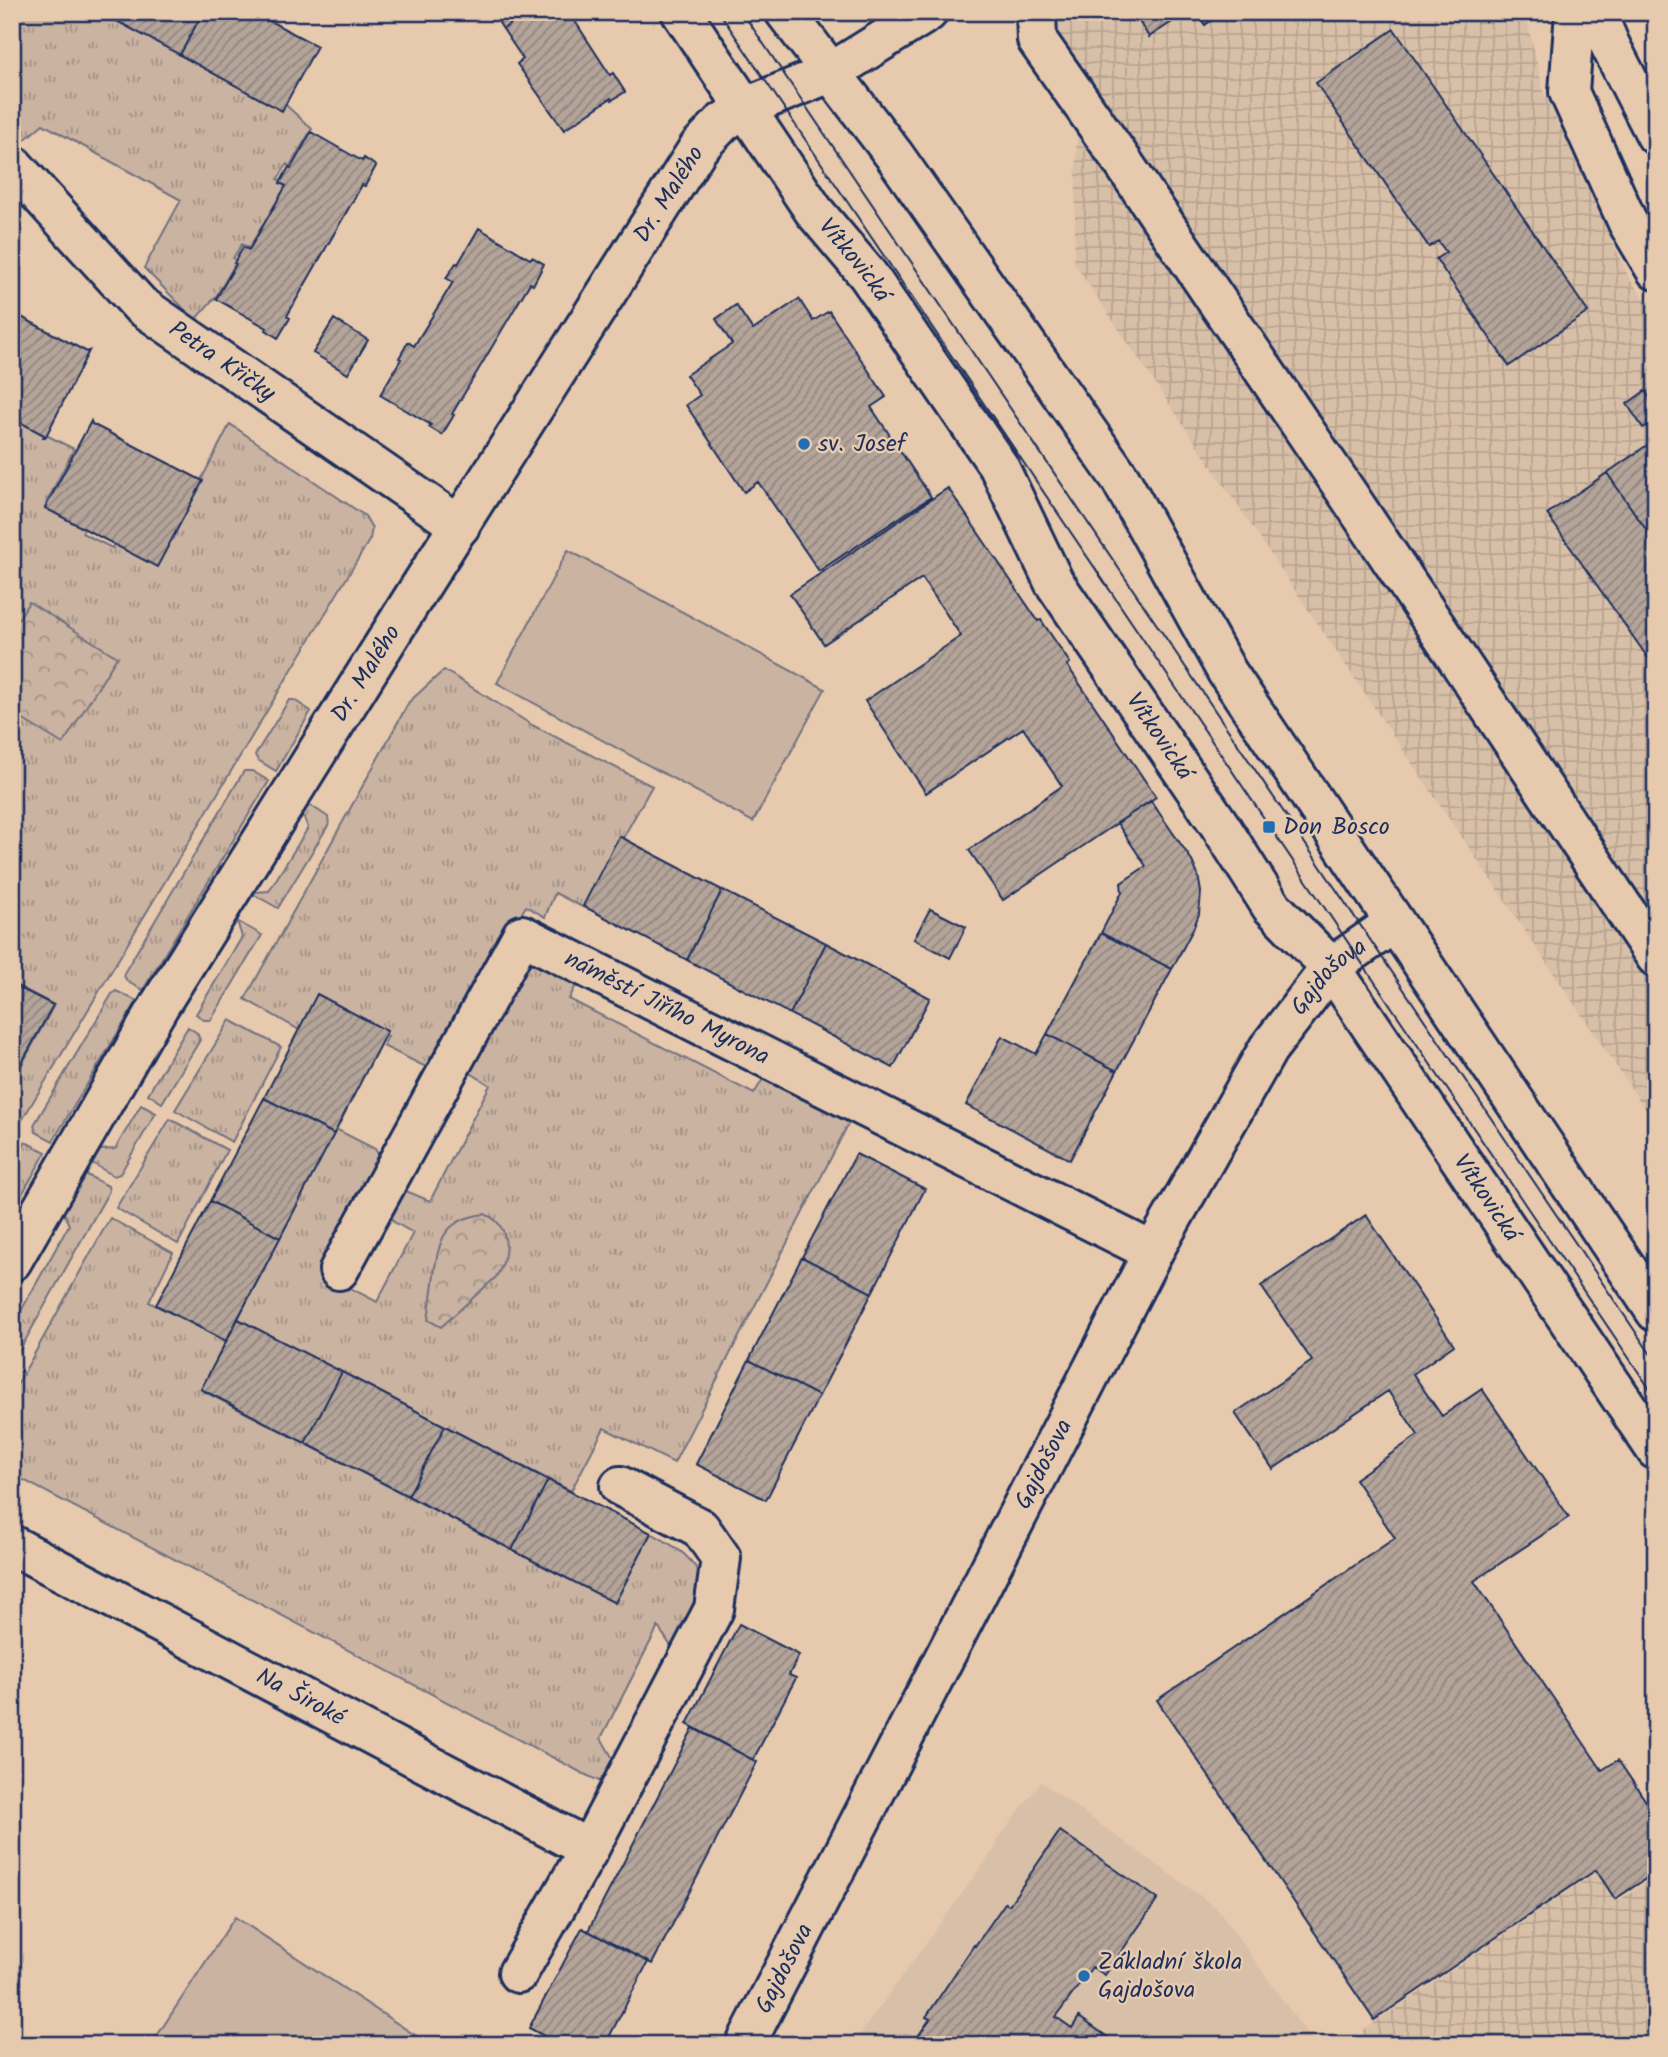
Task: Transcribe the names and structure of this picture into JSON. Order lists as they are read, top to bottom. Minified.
{"streets":{"main road":["Dr. Malého","Vítkovická","Petra Křičky","Gajdošova","náměstí Jiřího Myrona","Na Široké"]},"crossings":[["Dr. Malého","Vítkovická"],["Dr. Malého","Petra Křičky"],["Vítkovická","Gajdošova"],["Gajdošova","náměstí Jiřího Myrona"]],"places":{"other":["sv. Josef","Základní škola Gajdošova"],"transit":["Don Bosco"]}}
